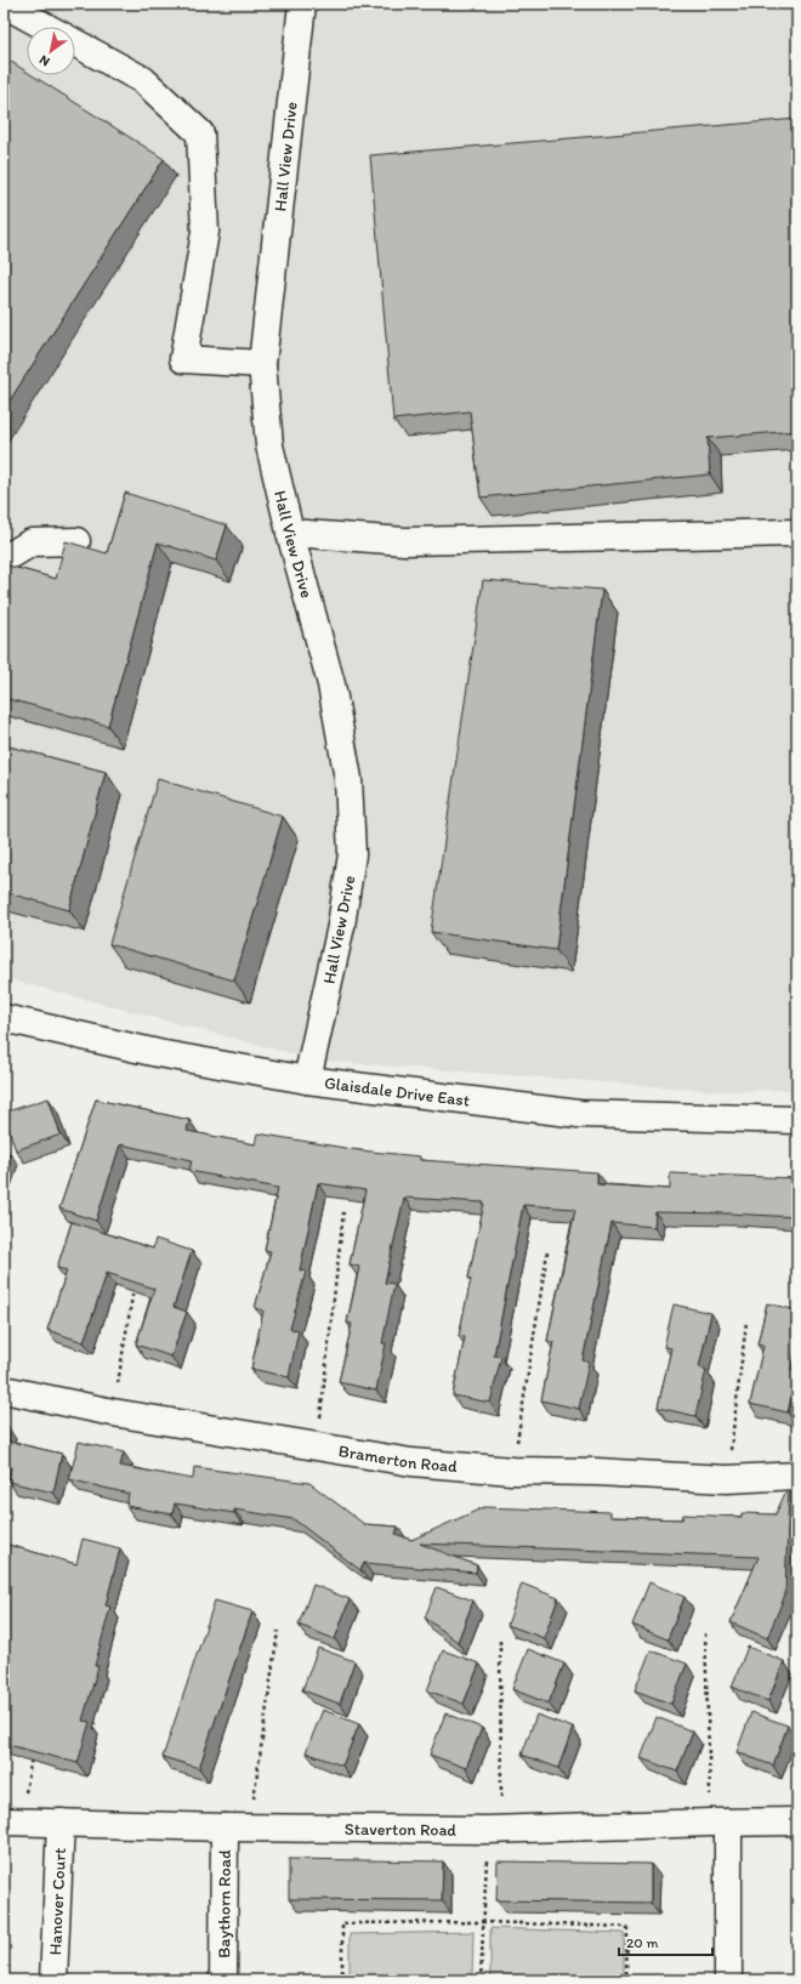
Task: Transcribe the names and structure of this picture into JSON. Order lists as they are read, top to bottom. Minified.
{"streets":{"street":["Hall View Drive","Glaisdale Drive East","Bramerton Road","Staverton Road","Hanover Court","Baythorn Road"]},"crossings":[["Hall View Drive","Glaisdale Drive East"],["Staverton Road","Hanover Court"],["Staverton Road","Baythorn Road"]],"scale_bar":"20 m","north":"bottom left"}
